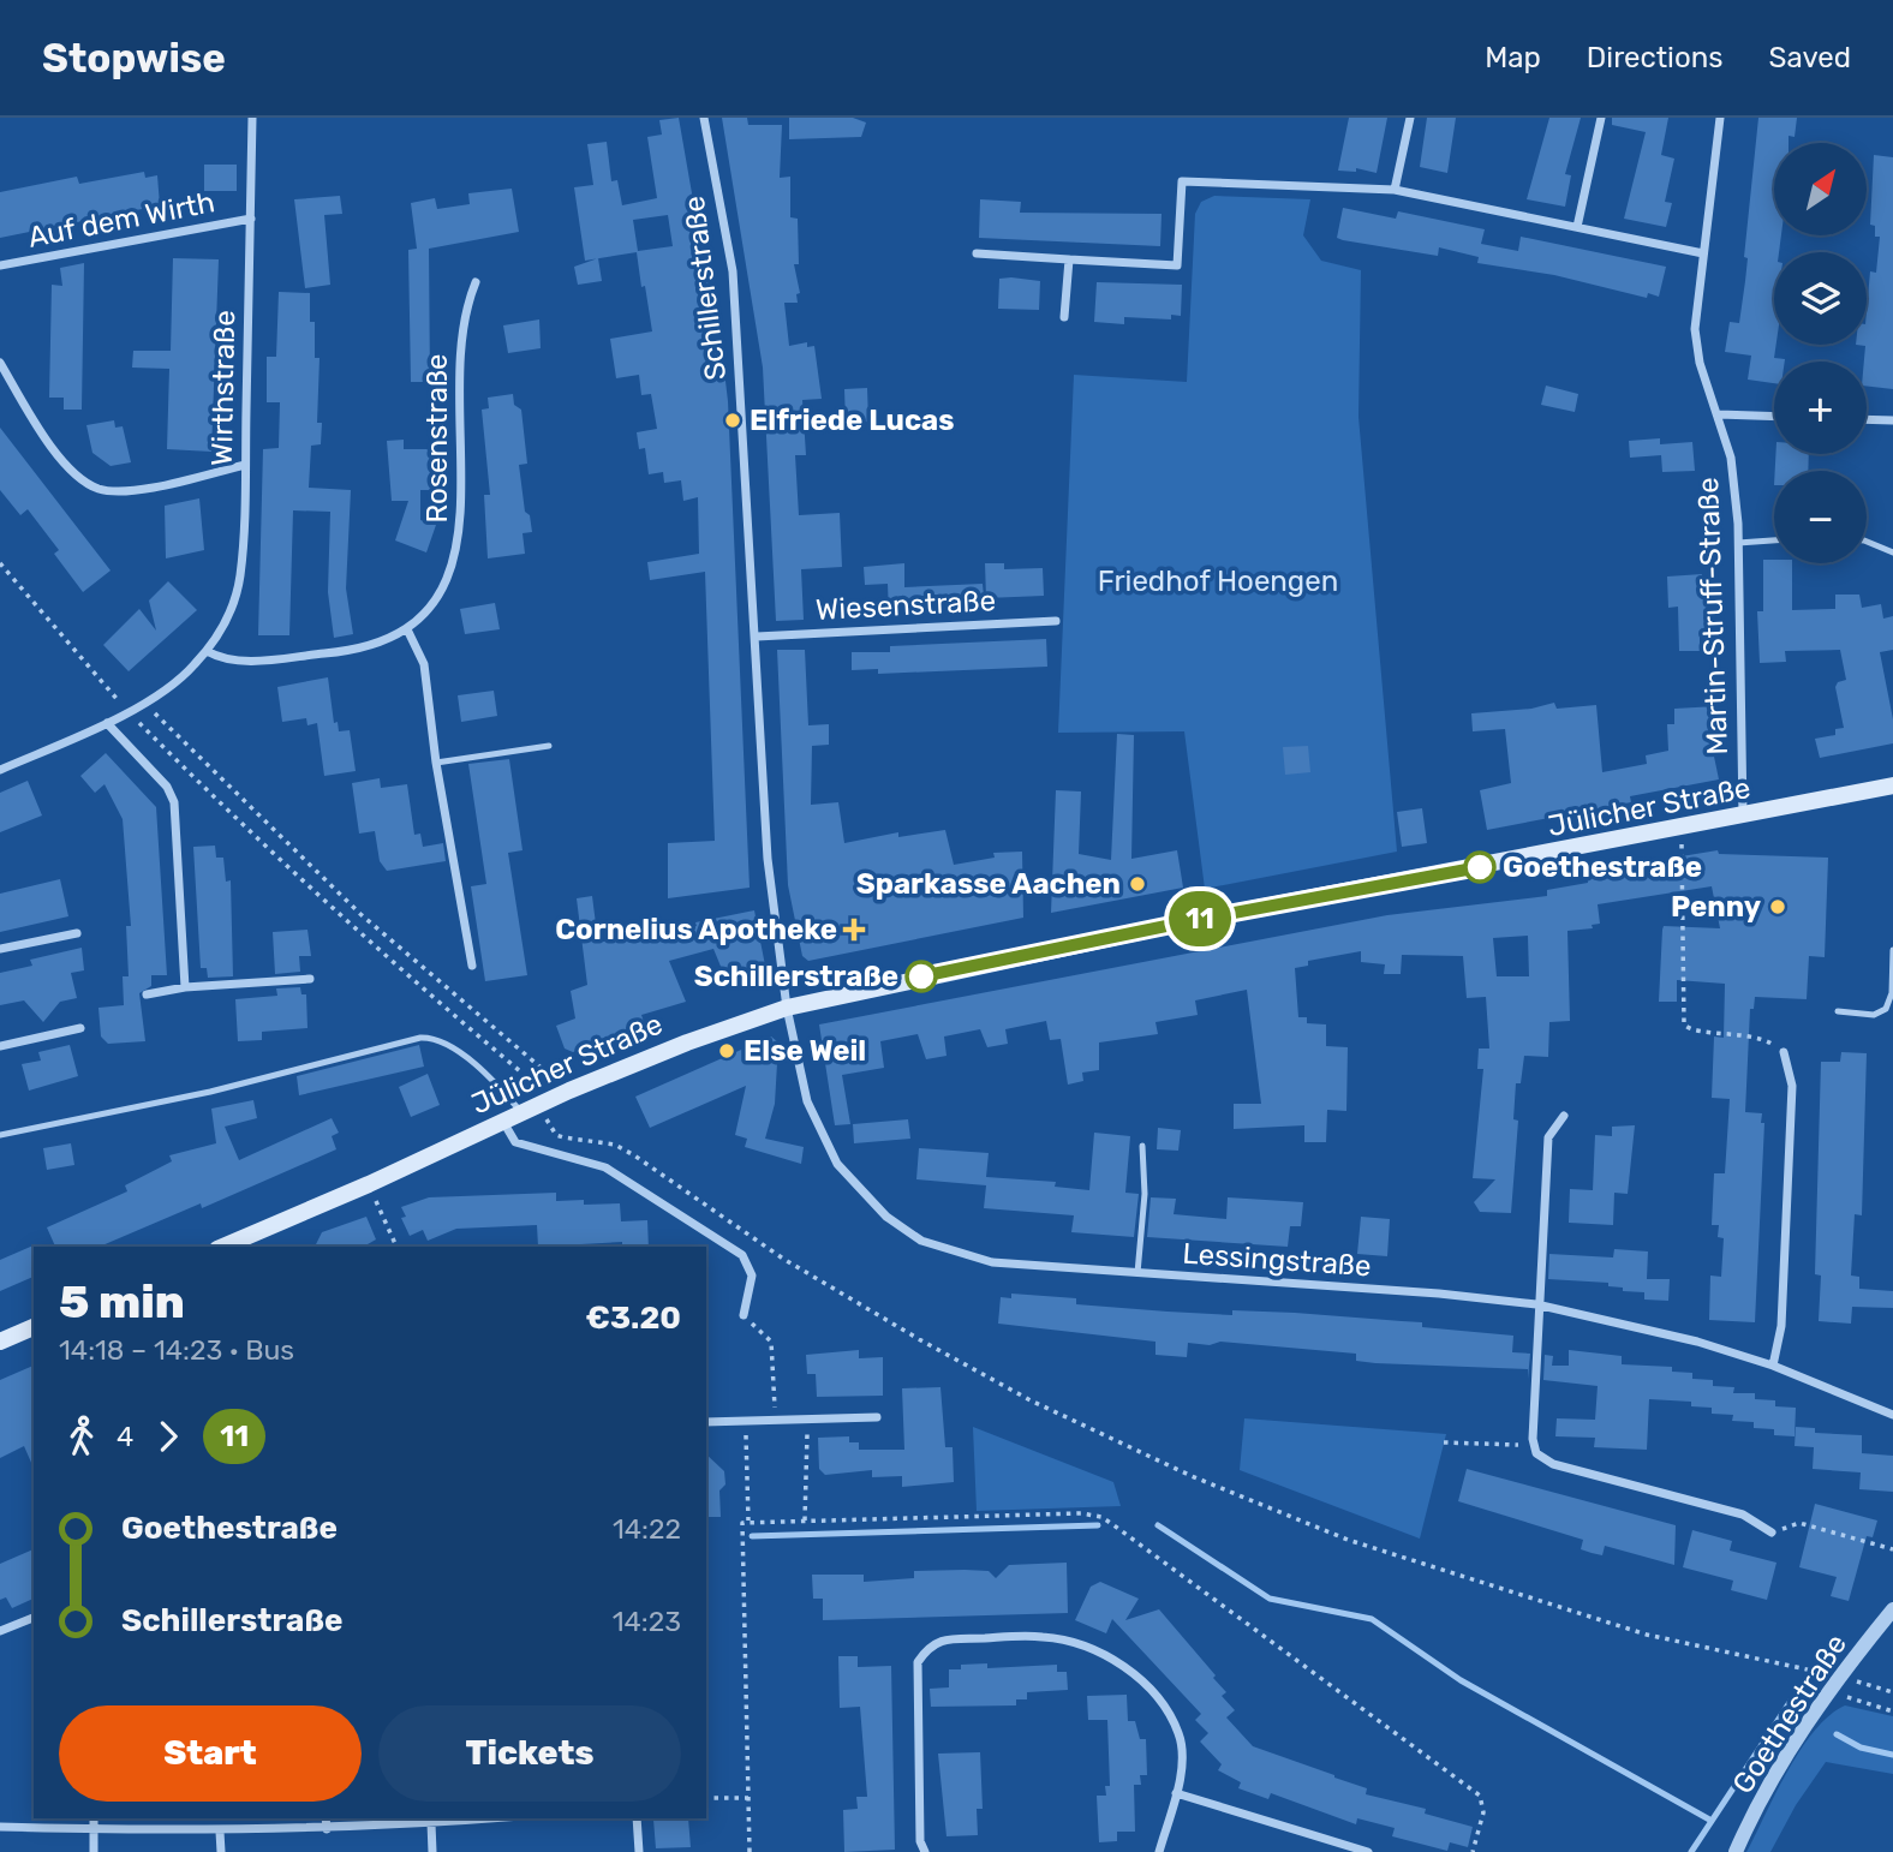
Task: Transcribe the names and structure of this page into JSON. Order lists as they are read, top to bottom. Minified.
{"streets":{"main road":["Jülicher Straße"],"street":["Auf dem Wirth","Schillerstraße","Wirthstraße","Rosenstraße","Wiesenstraße","Martin-Struff-Straße","Lessingstraße","Goethestraße"]},"crossings":[["Auf dem Wirth","Wirthstraße"],["Schillerstraße","Wiesenstraße"],["Schillerstraße","Jülicher Straße"],["Schillerstraße","Lessingstraße"],["Wirthstraße","Rosenstraße"],["Martin-Struff-Straße","Jülicher Straße"],["Jülicher Straße","Lessingstraße"]],"parks":["Friedhof Hoengen"],"places":{"other":["Elfriede Lucas","Goethestraße","Sparkasse Aachen","Penny","Schillerstraße","Else Weil"],"health":["Cornelius Apotheke"]},"lines":["bus line 11"],"north":"top right","page":{"header":"Stopwise","nav":["Map","Directions","Saved"],"on_map":"11","map_buttons":["+","−"],"heading":["5 min","14:18 – 14:23 · Bus","€3.20"],"legs":["4","11"],"list":[{"name":"Goethestraße","value":"14:22"},{"name":"Schillerstraße","value":"14:23"}],"buttons":["Start","Tickets"]}}
